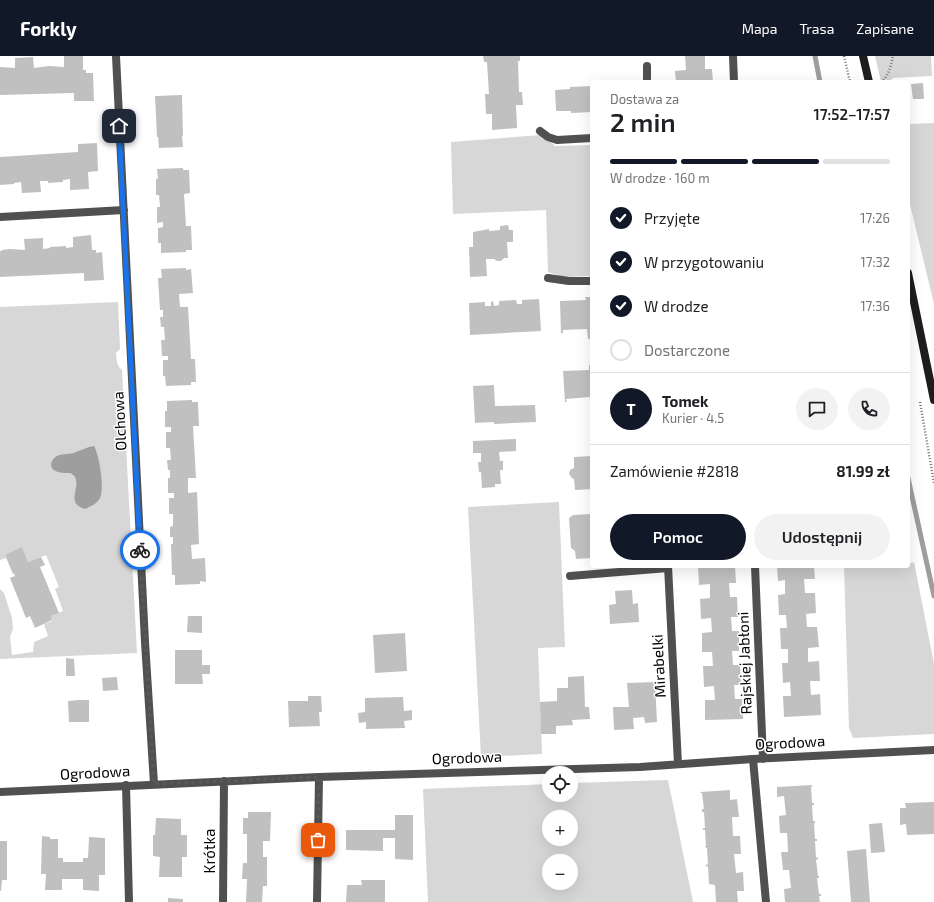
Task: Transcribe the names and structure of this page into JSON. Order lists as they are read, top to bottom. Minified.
{"streets":{"street":["Olchowa","Rajskiej Jabłoni","Mirabelki","Ogrodowa","Krótka"]},"crossings":[["Olchowa","Ogrodowa"],["Rajskiej Jabłoni","Ogrodowa"],["Mirabelki","Ogrodowa"],["Ogrodowa","Krótka"]],"page":{"header":"Forkly","nav":["Mapa","Trasa","Zapisane"],"heading":["2 min","Dostawa za","17:52–17:57"],"panel":["Tomek","Kurier · 4.5","Zamówienie #2818","81.99 zł"],"bar":"W drodze · 160 m","list":[["Przyjęte","17:26"],["W przygotowaniu","17:32"],["W drodze","17:36"],"Dostarczone"],"round":"T","buttons":["Pomoc","Udostępnij"],"map_buttons":["+","−"]}}
